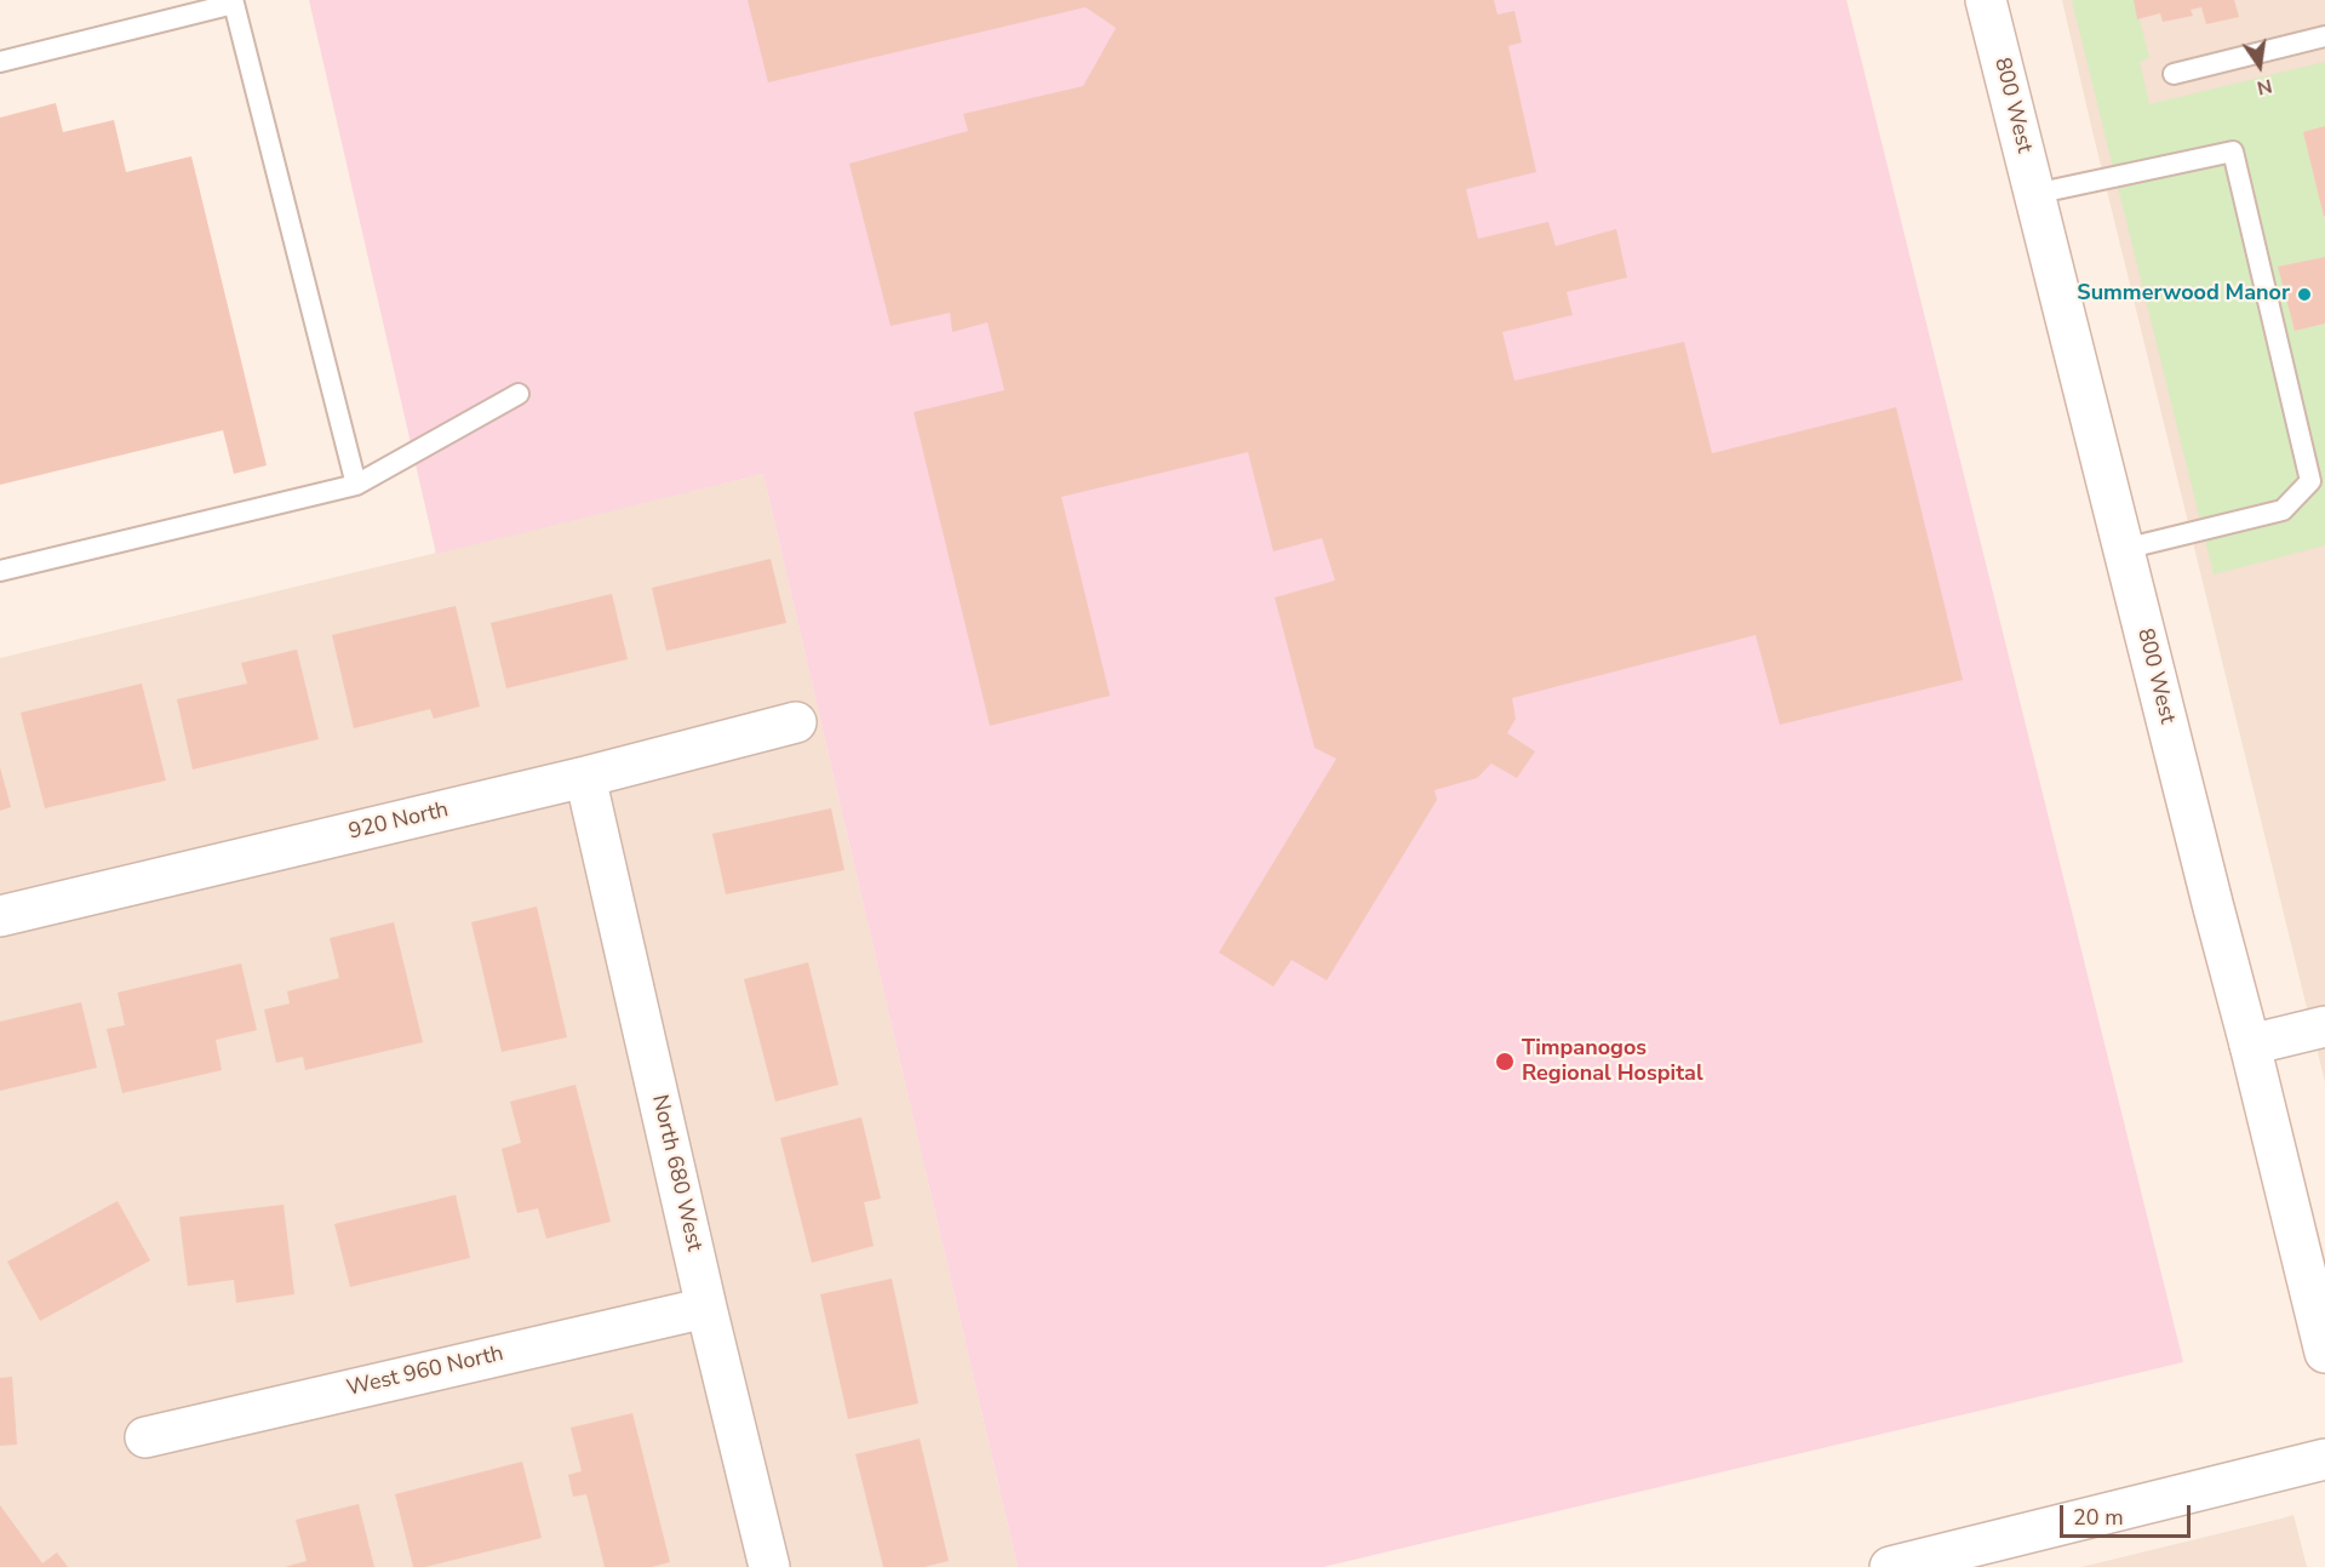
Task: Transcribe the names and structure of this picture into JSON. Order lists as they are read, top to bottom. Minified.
{"streets":{"street":["800 West","920 North","North 680 West","West 960 North"]},"crossings":[["920 North","North 680 West"],["North 680 West","West 960 North"]],"places":["Summerwood Manor","Timpanogos Regional Hospital"],"scale_bar":"20 m","north":"bottom"}
